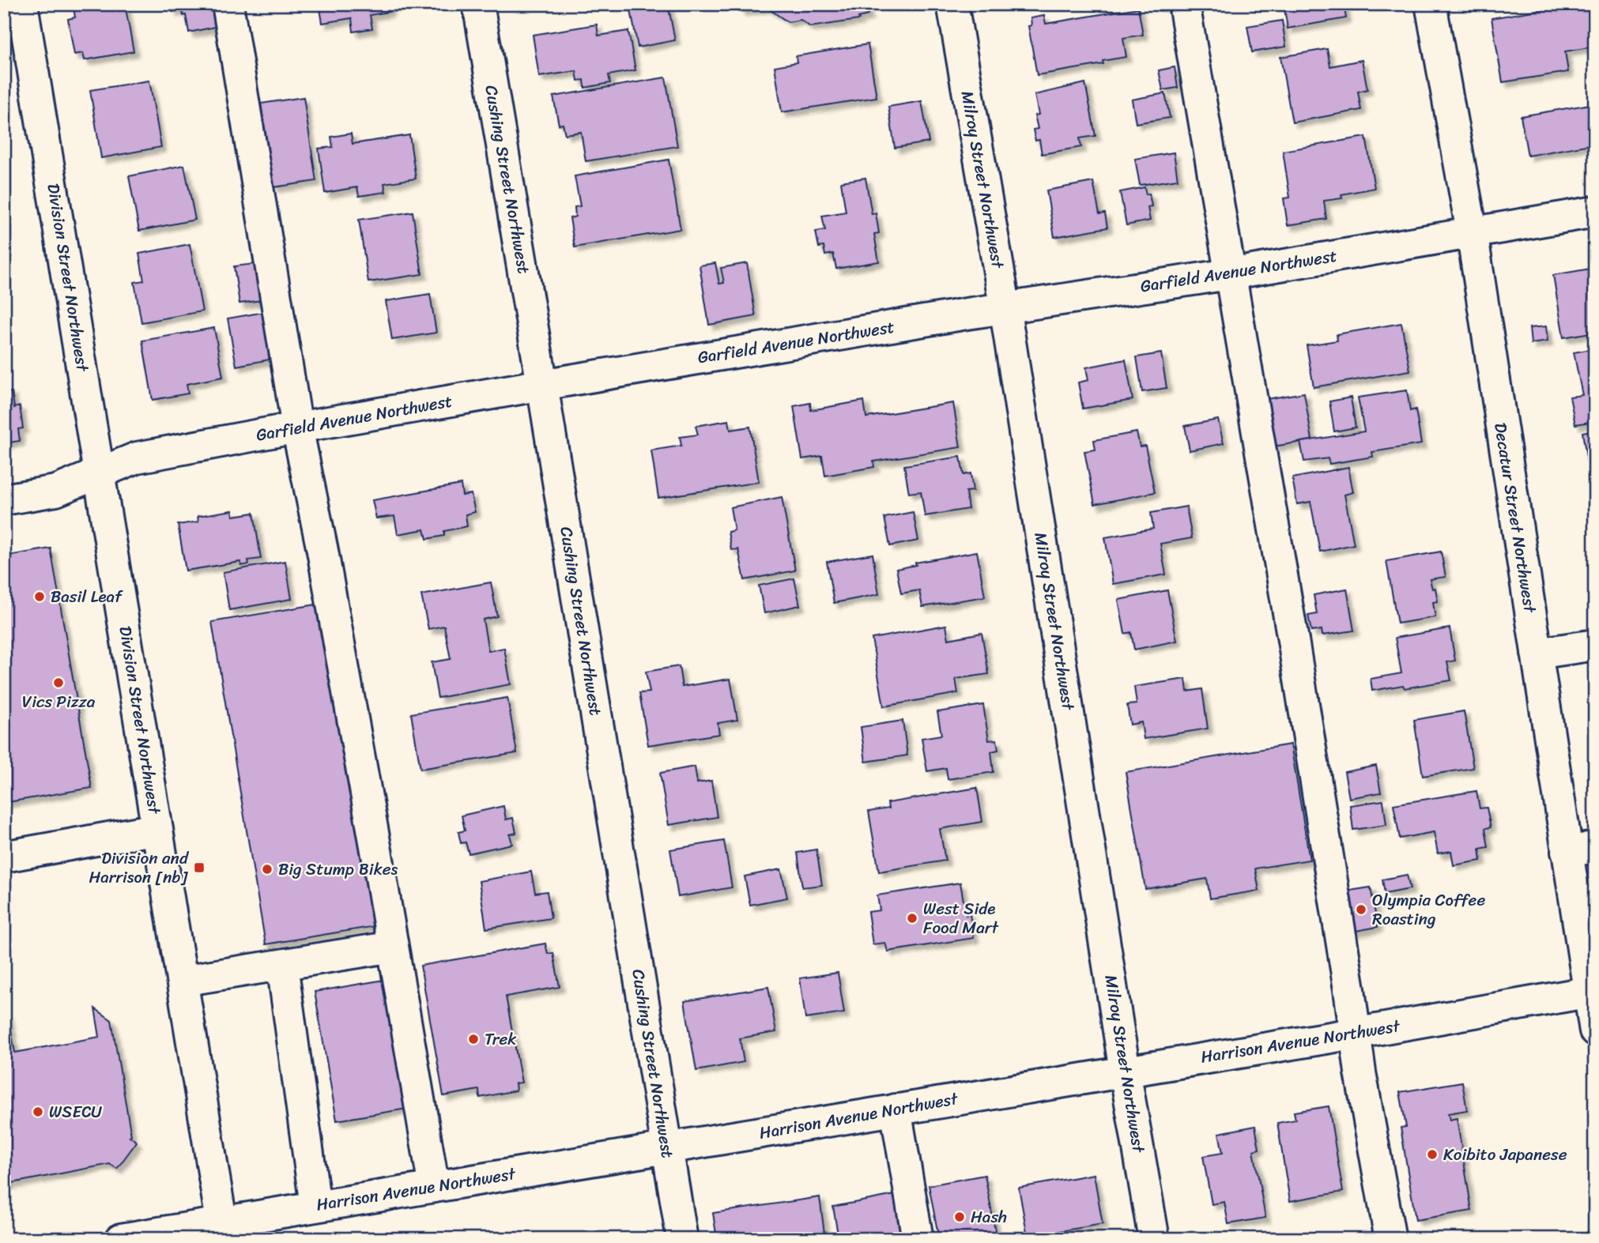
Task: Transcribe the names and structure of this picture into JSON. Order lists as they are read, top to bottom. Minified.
{"streets":{"street":["Cushing Street Northwest","Milroy Street Northwest","Garfield Avenue Northwest","Division Street Northwest","Decatur Street Northwest","Harrison Avenue Northwest"]},"crossings":[["Cushing Street Northwest","Garfield Avenue Northwest"],["Cushing Street Northwest","Harrison Avenue Northwest"],["Milroy Street Northwest","Garfield Avenue Northwest"],["Milroy Street Northwest","Harrison Avenue Northwest"],["Garfield Avenue Northwest","Division Street Northwest"],["Garfield Avenue Northwest","Decatur Street Northwest"],["Division Street Northwest","Harrison Avenue Northwest"],["Decatur Street Northwest","Harrison Avenue Northwest"]],"places":{"other":["Basil Leaf","Vics Pizza","Big Stump Bikes","Olympia Coffee Roasting","West Side Food Mart","Trek","WSECU","Koibito Japanese","Hash"],"transit":["Division and Harrison [nb]"]}}
